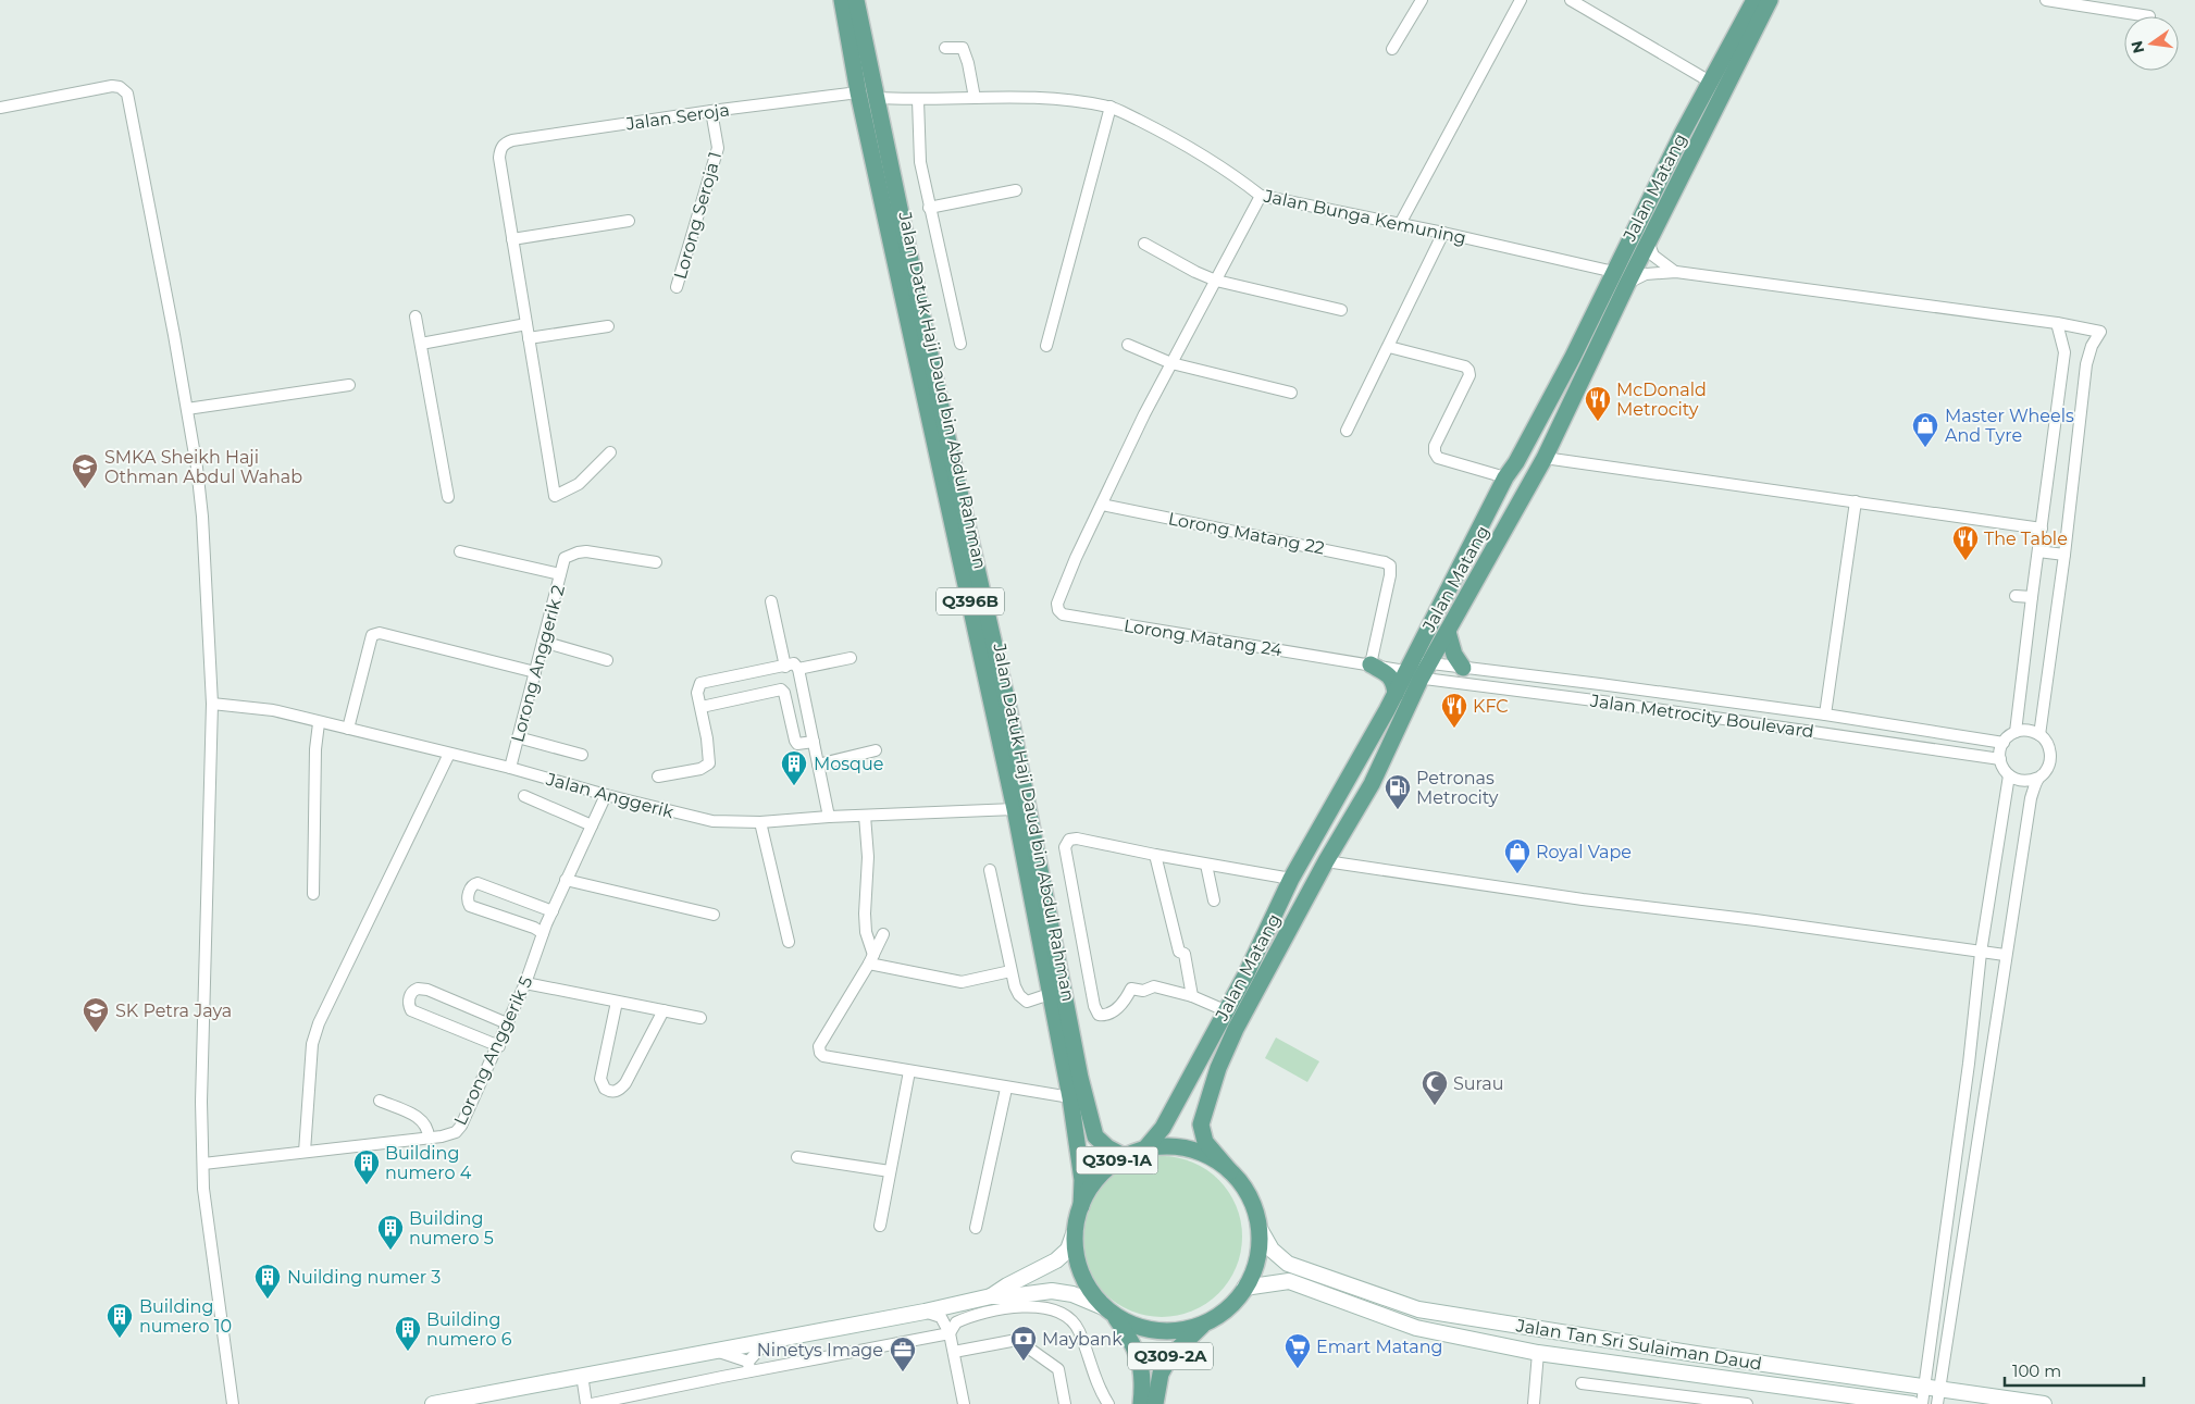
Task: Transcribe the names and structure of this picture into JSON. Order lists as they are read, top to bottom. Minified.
{"streets":{"main road":["Jalan Matang","Jalan Datuk Haji Daud bin Abdul Rahman","Q396B","Q309-1A","Jalan Tan Sri Sulaiman Daud","Q309-2A"],"street":["Jalan Seroja","Lorong Seroja 1","Jalan Bunga Kemuning","Lorong Matang 22","Lorong Matang 24","Lorong Anggerik 2","Jalan Metrocity Boulevard","Jalan Anggerik","Lorong Anggerik 5"]},"crossings":[["Jalan Seroja","Lorong Seroja 1"],["Jalan Seroja","Jalan Datuk Haji Daud bin Abdul Rahman"],["Jalan Matang","Jalan Bunga Kemuning"],["Jalan Matang","Jalan Datuk Haji Daud bin Abdul Rahman"],["Jalan Matang","Lorong Matang 24"],["Jalan Matang","Jalan Metrocity Boulevard"],["Jalan Matang","Q309-1A"],["Jalan Matang","Jalan Tan Sri Sulaiman Daud"],["Jalan Matang","Q309-2A"],["Jalan Bunga Kemuning","Jalan Datuk Haji Daud bin Abdul Rahman"],["Jalan Datuk Haji Daud bin Abdul Rahman","Jalan Anggerik"],["Jalan Datuk Haji Daud bin Abdul Rahman","Q309-1A"],["Jalan Datuk Haji Daud bin Abdul Rahman","Jalan Tan Sri Sulaiman Daud"],["Jalan Datuk Haji Daud bin Abdul Rahman","Q309-2A"],["Lorong Matang 22","Lorong Matang 24"],["Lorong Matang 24","Jalan Metrocity Boulevard"],["Lorong Anggerik 2","Jalan Anggerik"],["Jalan Anggerik","Lorong Anggerik 5"],["Q309-1A","Jalan Tan Sri Sulaiman Daud"],["Q309-1A","Q309-2A"],["Jalan Tan Sri Sulaiman Daud","Q309-2A"]],"places":{"restaurant":["McDonald Metrocity","The Table","KFC"],"shop":["Master Wheels And Tyre","Royal Vape"],"school or university":["SMKA Sheikh Haji Othman Abdul Wahab","SK Petra Jaya"],"building":["Mosque","Building numero 4","Building numero 5","Nuilding numer 3","Building numero 10","Building numero 6"],"fuel station":["Petronas Metrocity"],"mosque":["Surau"],"bank":["Maybank"],"supermarket":["Emart Matang"],"office":["Ninetys Image"]},"scale_bar":"100 m","north":"left"}
